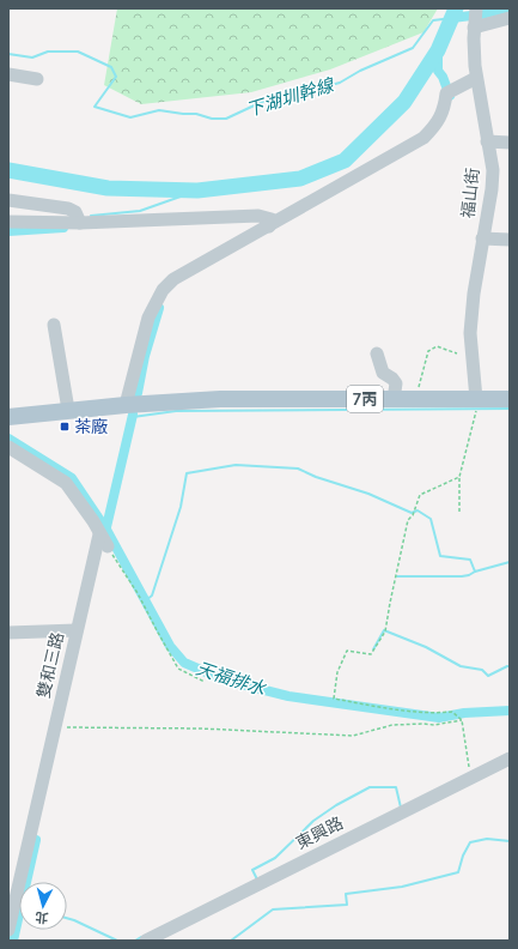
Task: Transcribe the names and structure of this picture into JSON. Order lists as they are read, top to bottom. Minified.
{"streets":{"main road":["7丙"],"street":["福山街","雙和三路","東興路"]},"crossings":[["福山街","7丙"]],"water":["下湖圳幹線","天福排水"],"places":{"transit":["茶廠"]},"north":"bottom"}
